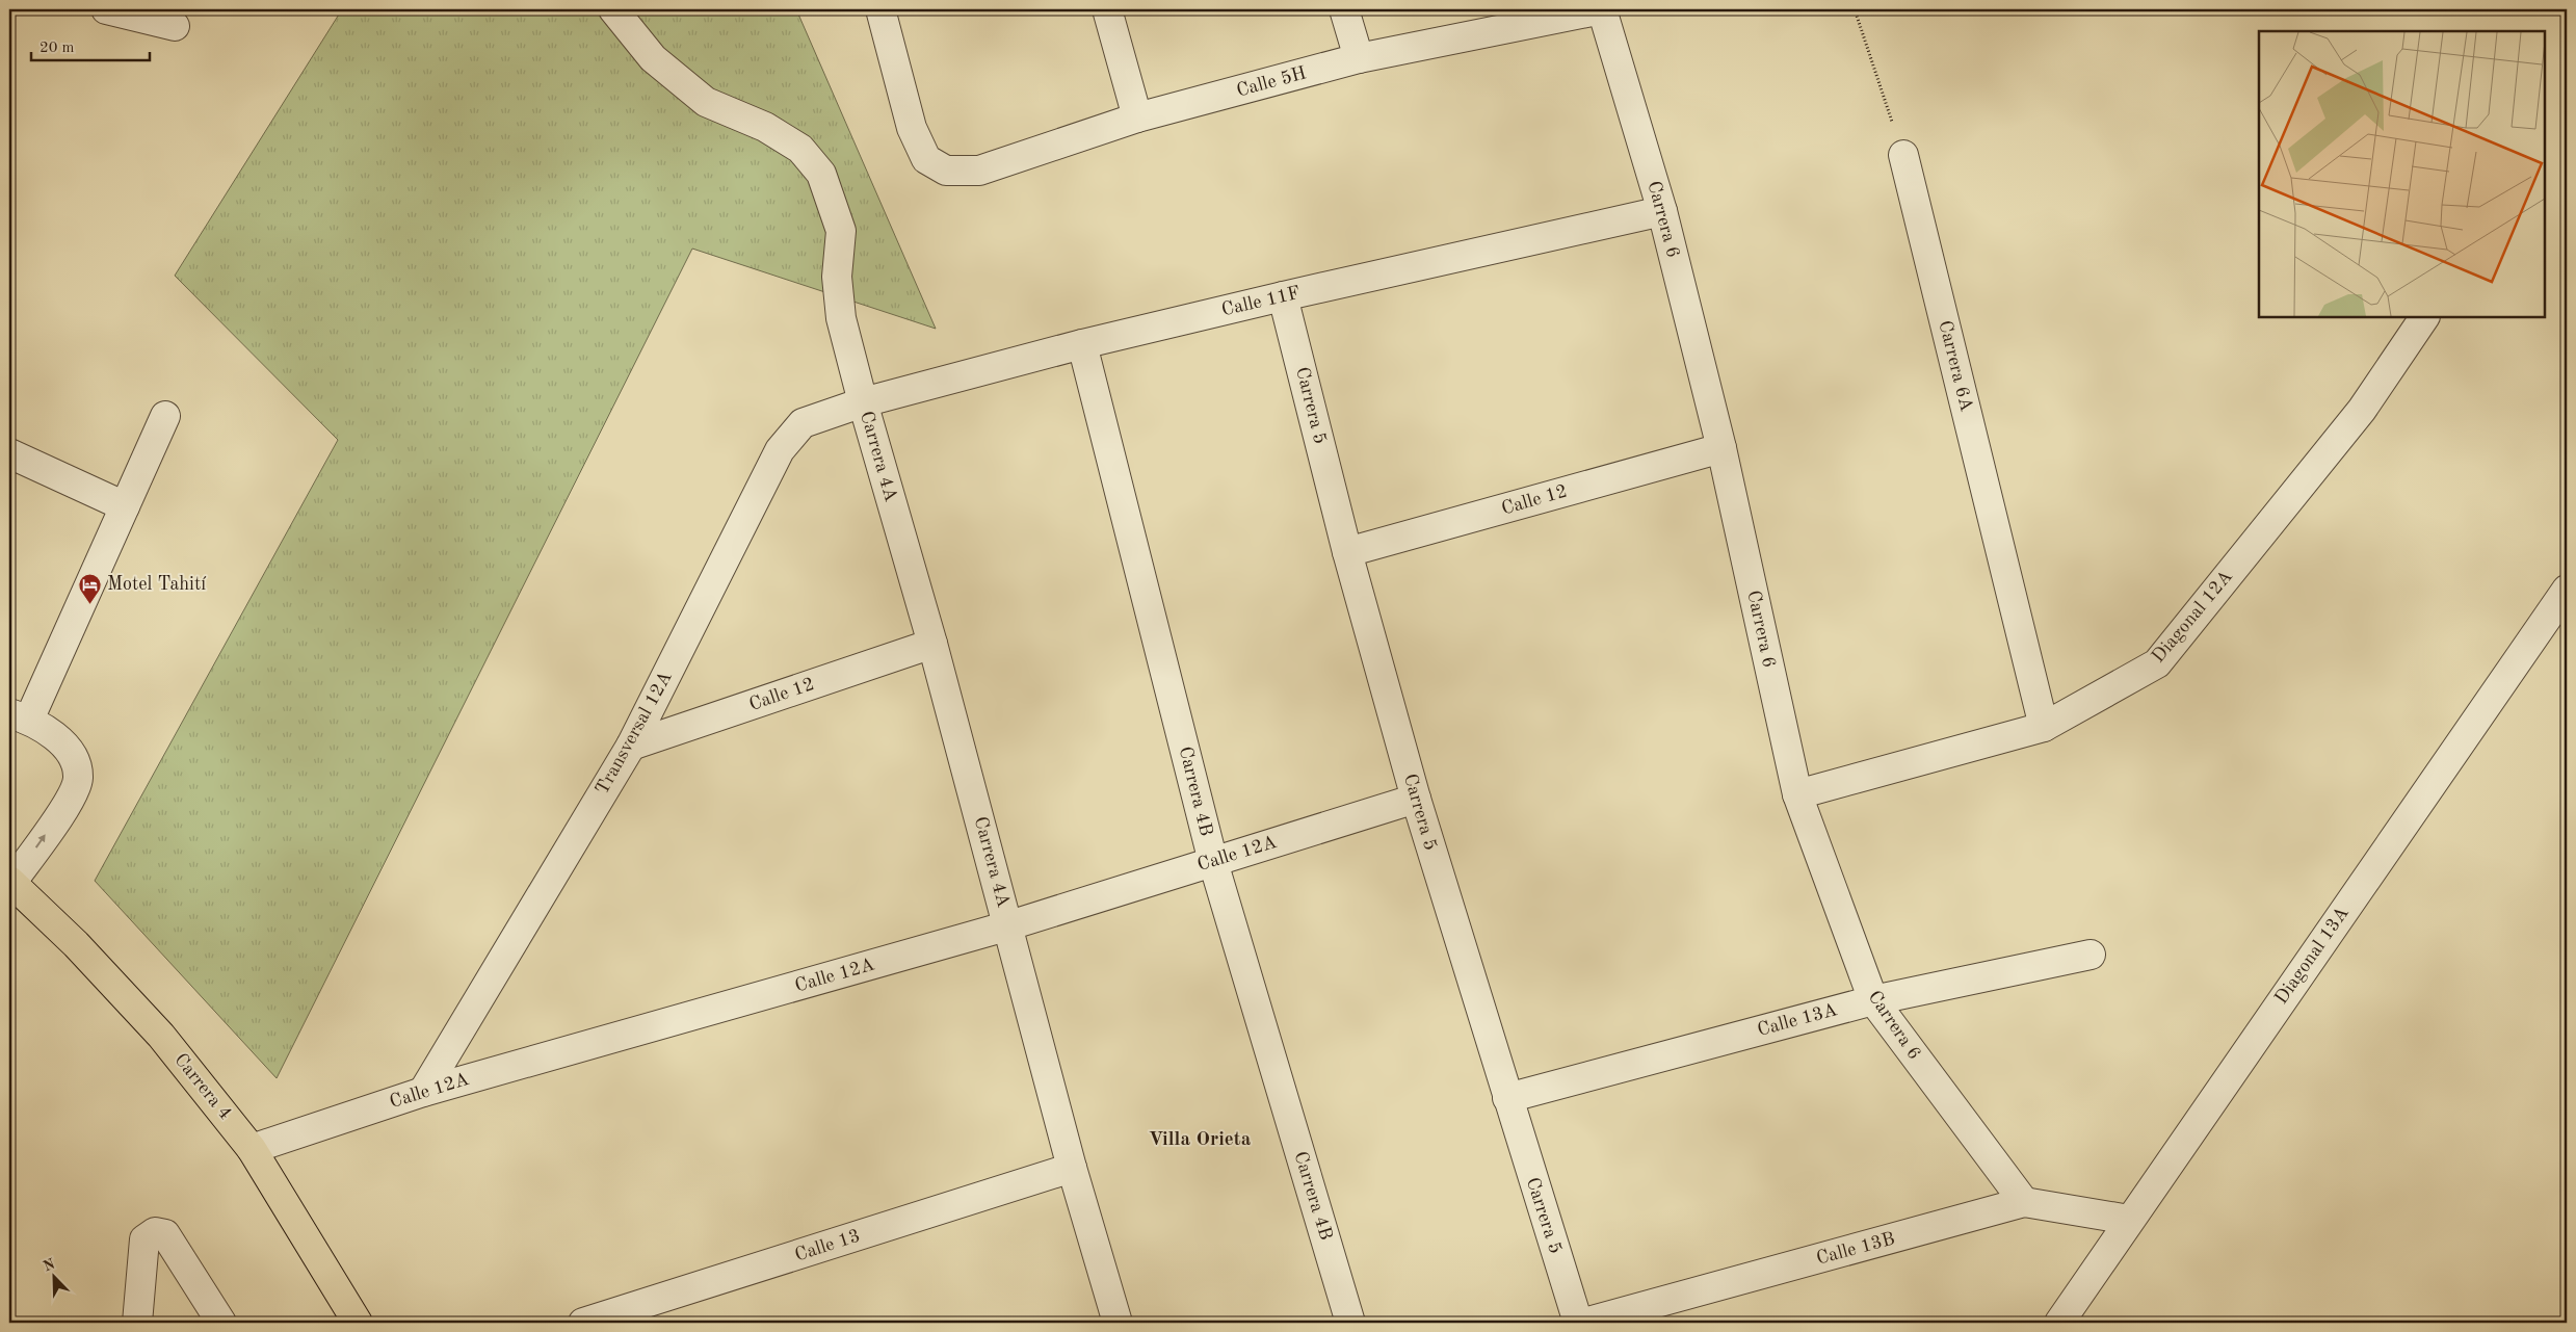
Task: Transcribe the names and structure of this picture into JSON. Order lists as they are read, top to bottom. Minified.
{"streets":{"main road":["Carrera 4"],"street":["Calle 5H","Carrera 6","Calle 11F","Carrera 6A","Carrera 5","Carrera 4A","Calle 12","Diagonal 12A","Transversal 12A","Carrera 4B","Calle 12A","Diagonal 13A","Calle 13A","Calle 13","Calle 13B"]},"crossings":[["Calle 5H","Carrera 6"],["Carrera 6","Calle 11F"],["Carrera 6","Calle 12"],["Carrera 6","Diagonal 12A"],["Carrera 6","Calle 13A"],["Carrera 6","Calle 13B"],["Calle 11F","Carrera 5"],["Calle 11F","Carrera 4A"],["Calle 11F","Transversal 12A"],["Calle 11F","Carrera 4B"],["Carrera 6A","Diagonal 12A"],["Carrera 5","Calle 12"],["Carrera 5","Calle 12A"],["Carrera 5","Calle 13A"],["Carrera 4A","Calle 12"],["Carrera 4A","Transversal 12A"],["Carrera 4A","Calle 12A"],["Carrera 4A","Calle 13"],["Calle 12","Transversal 12A"],["Transversal 12A","Calle 12A"],["Carrera 4B","Calle 12A"],["Calle 12A","Carrera 4"],["Diagonal 13A","Calle 13B"]],"districts":["Villa Orieta"],"places":{"hotel":["Motel Tahití"]},"scale_bar":"20 m","north":"top left"}
